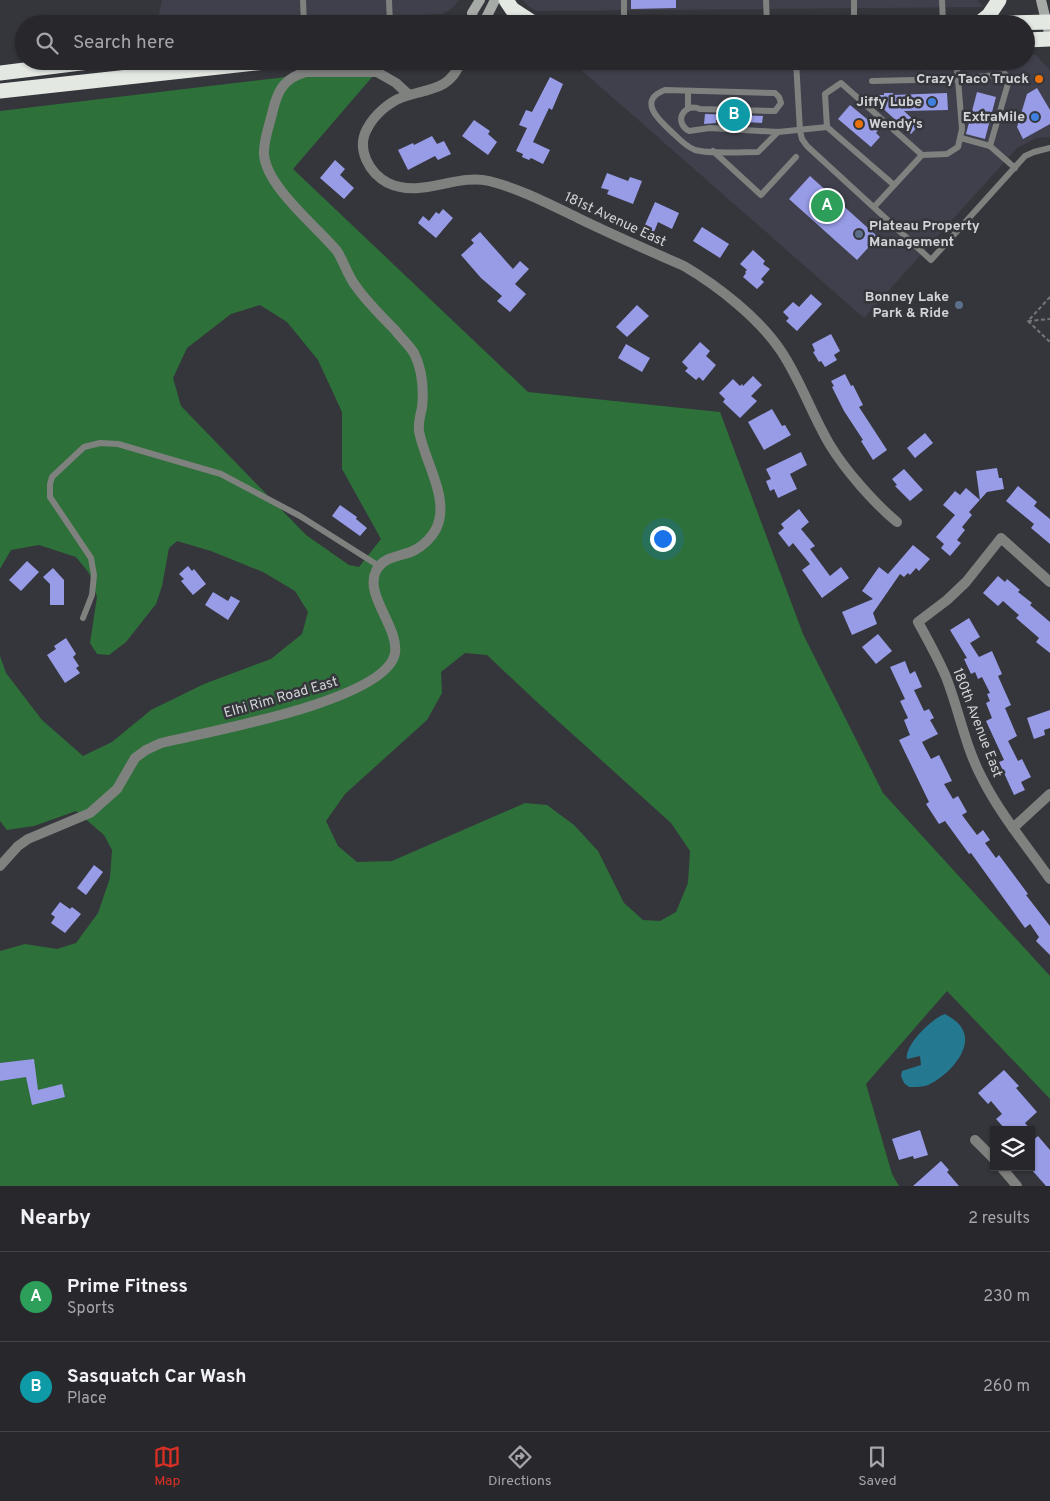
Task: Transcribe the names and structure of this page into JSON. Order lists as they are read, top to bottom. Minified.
{"streets":{"street":["181st Avenue East","Elhi Rim Road East","180th Avenue East"]},"places":["Crazy Taco Truck","Jiffy Lube","ExtraMile","Wendy's","Plateau Property Management","Bonney Lake Park & Ride"],"page":{"search":"Search here","pins":["B","A"],"heading":["Nearby","2 results"],"list":[{"mark":"A","name":"Prime Fitness","note":"Sports","value":"230 m"},{"mark":"B","name":"Sasquatch Car Wash","note":"Place","value":"260 m"}],"nav":["Map","Directions","Saved"]}}
